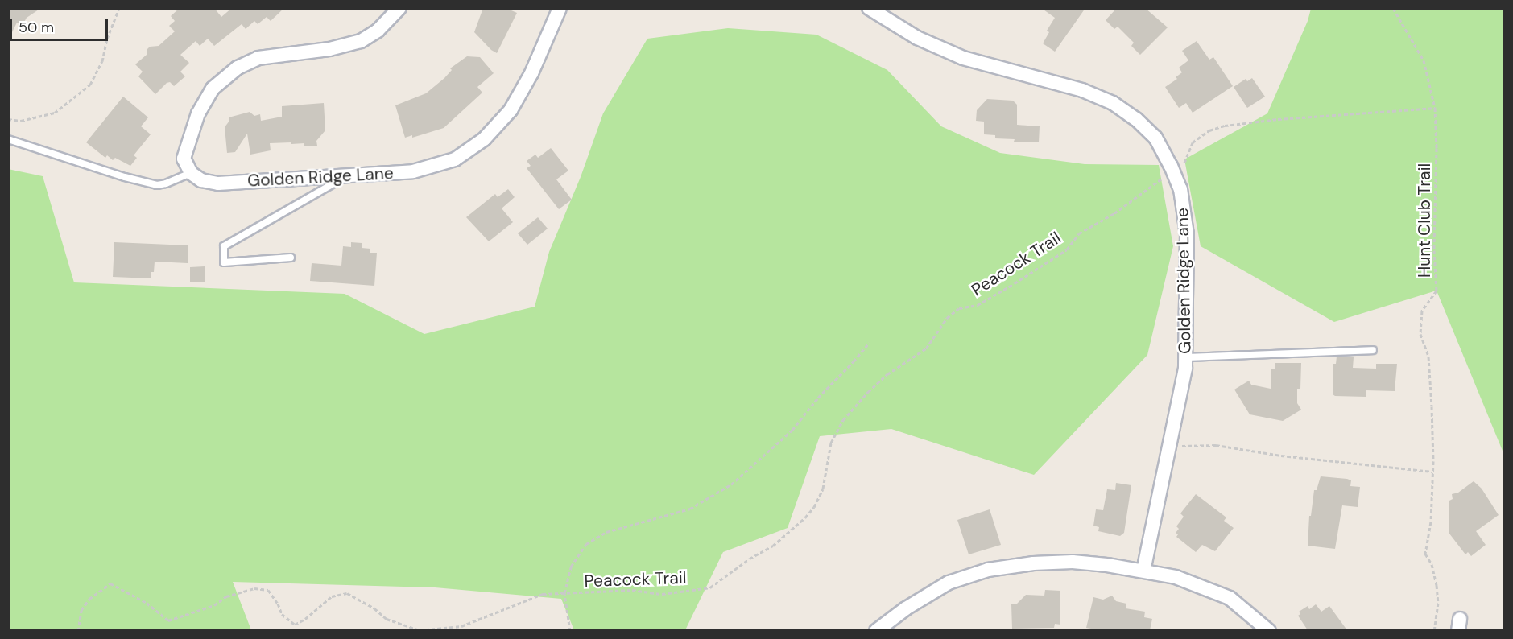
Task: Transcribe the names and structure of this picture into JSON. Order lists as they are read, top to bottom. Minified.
{"streets":{"street":["Golden Ridge Lane"],"path":["Hunt Club Trail","Peacock Trail"]},"crossings":[["Golden Ridge Lane","Peacock Trail"],["Hunt Club Trail","Peacock Trail"]],"scale_bar":"50 m"}
